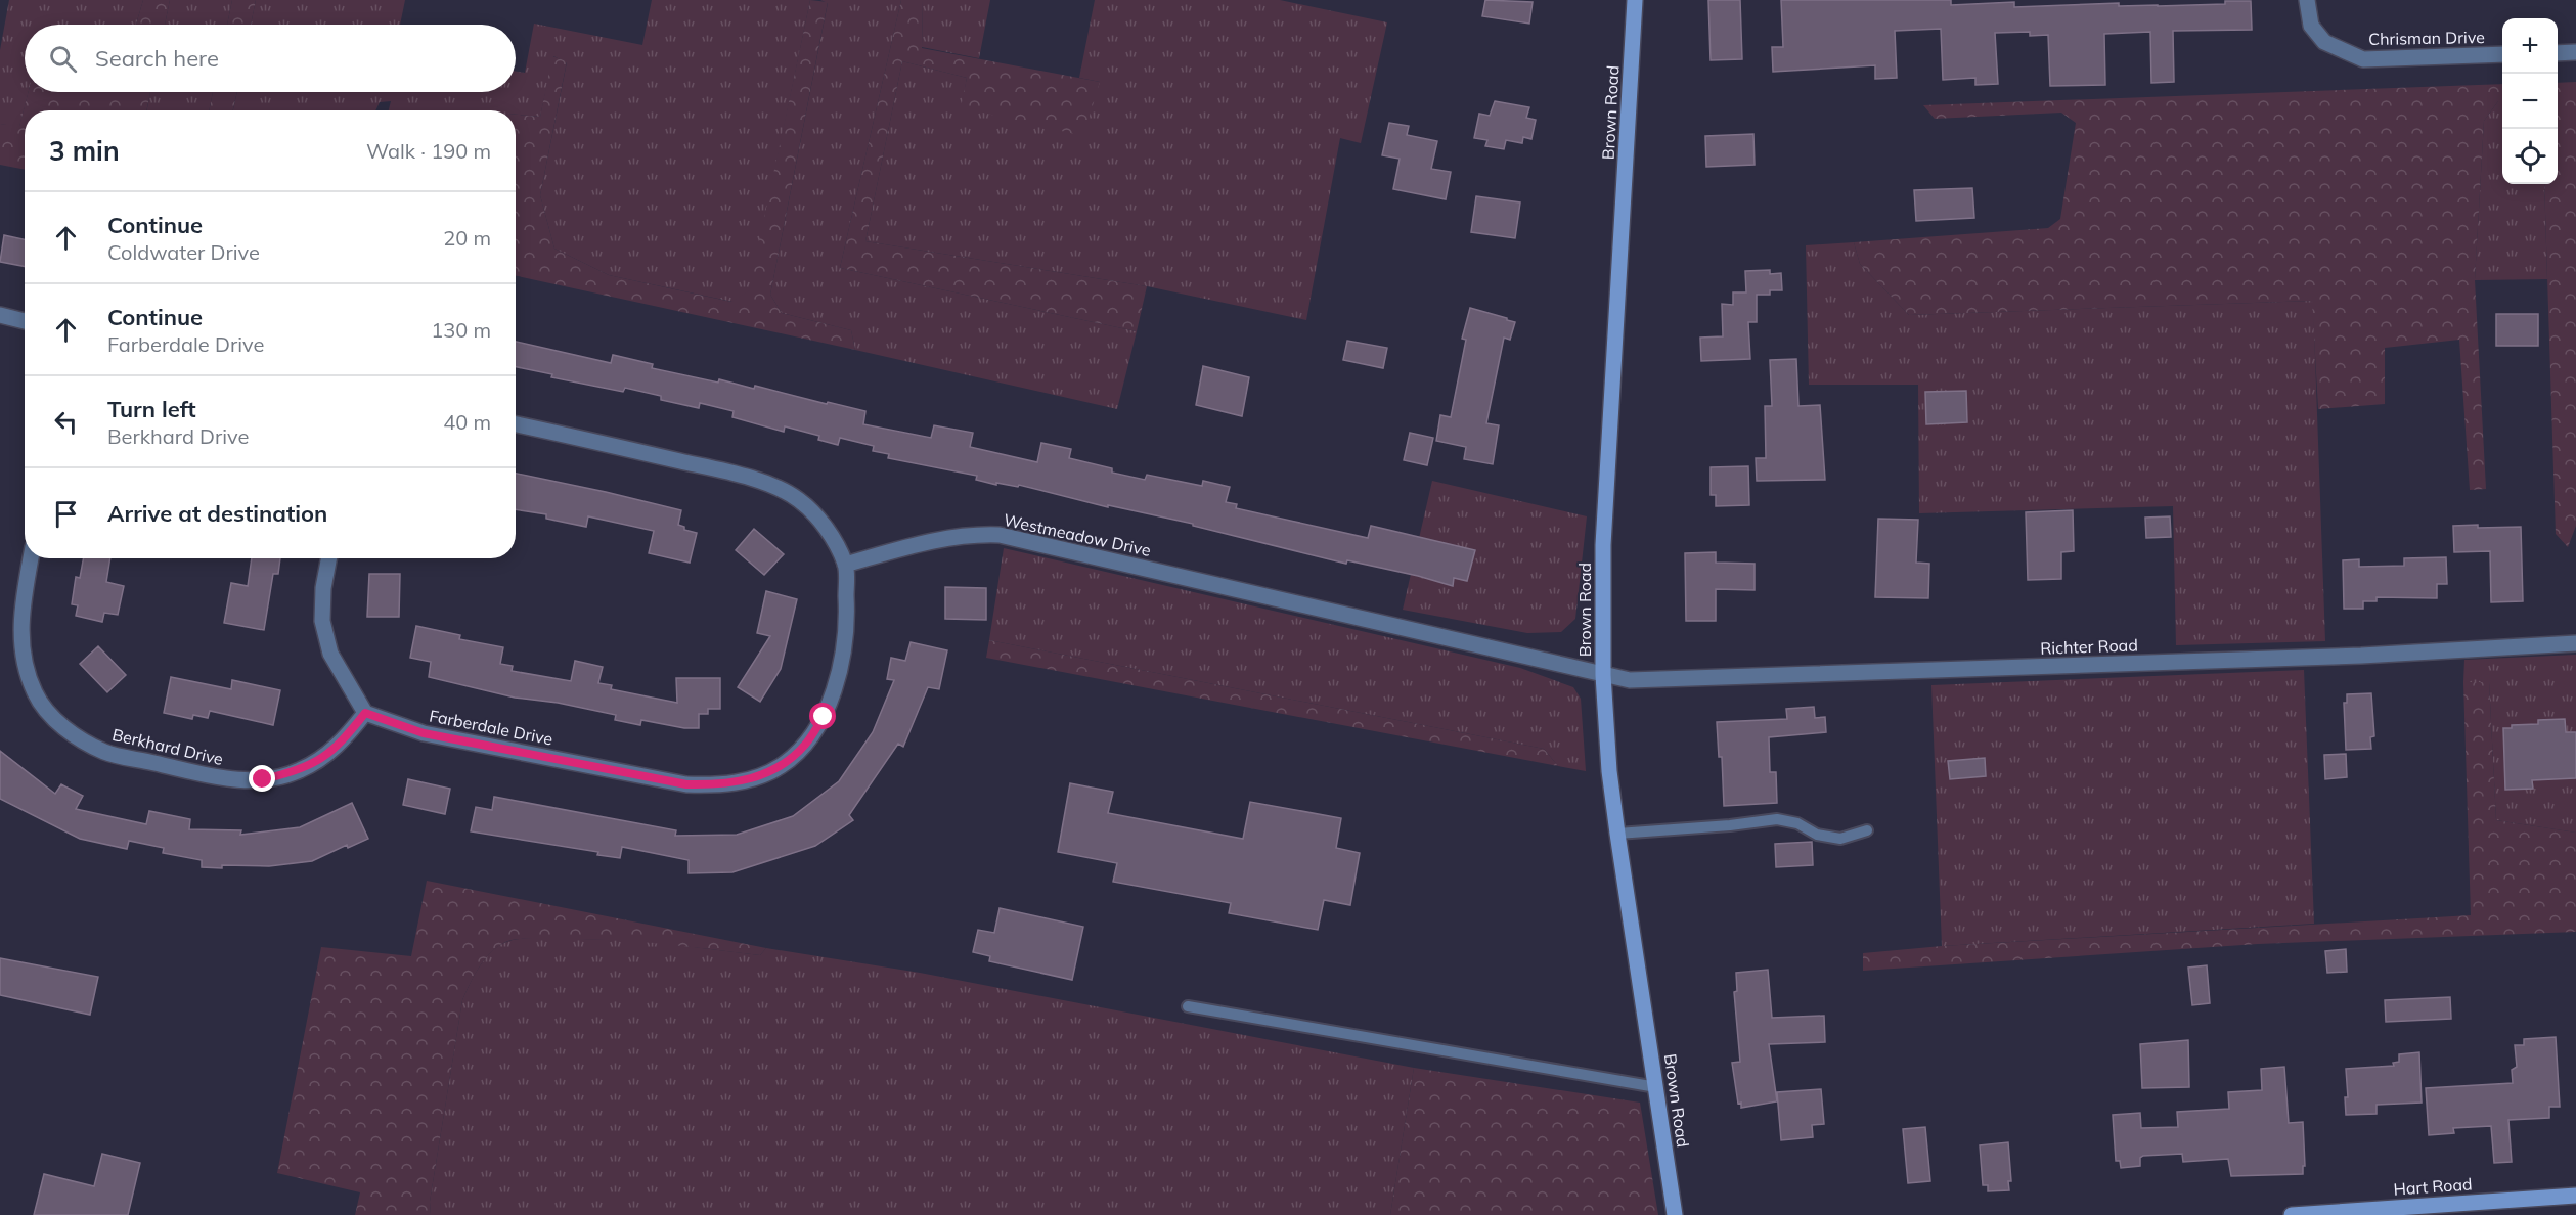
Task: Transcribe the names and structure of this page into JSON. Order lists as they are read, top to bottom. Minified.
{"streets":{"main road":["Brown Road","Hart Road"],"street":["Chrisman Drive","Westmeadow Drive","Richter Road","Farberdale Drive","Berkhard Drive"]},"crossings":[["Brown Road","Westmeadow Drive"],["Brown Road","Richter Road"],["Westmeadow Drive","Richter Road"],["Westmeadow Drive","Farberdale Drive"],["Farberdale Drive","Berkhard Drive"]],"page":{"map_buttons":["+","−"],"search":"Search here","heading":["3 min","Walk · 190 m"],"list":[["Continue","Coldwater Drive","20 m"],["Continue","Farberdale Drive","130 m"],["Turn left","Berkhard Drive","40 m"],"Arrive at destination"]}}
